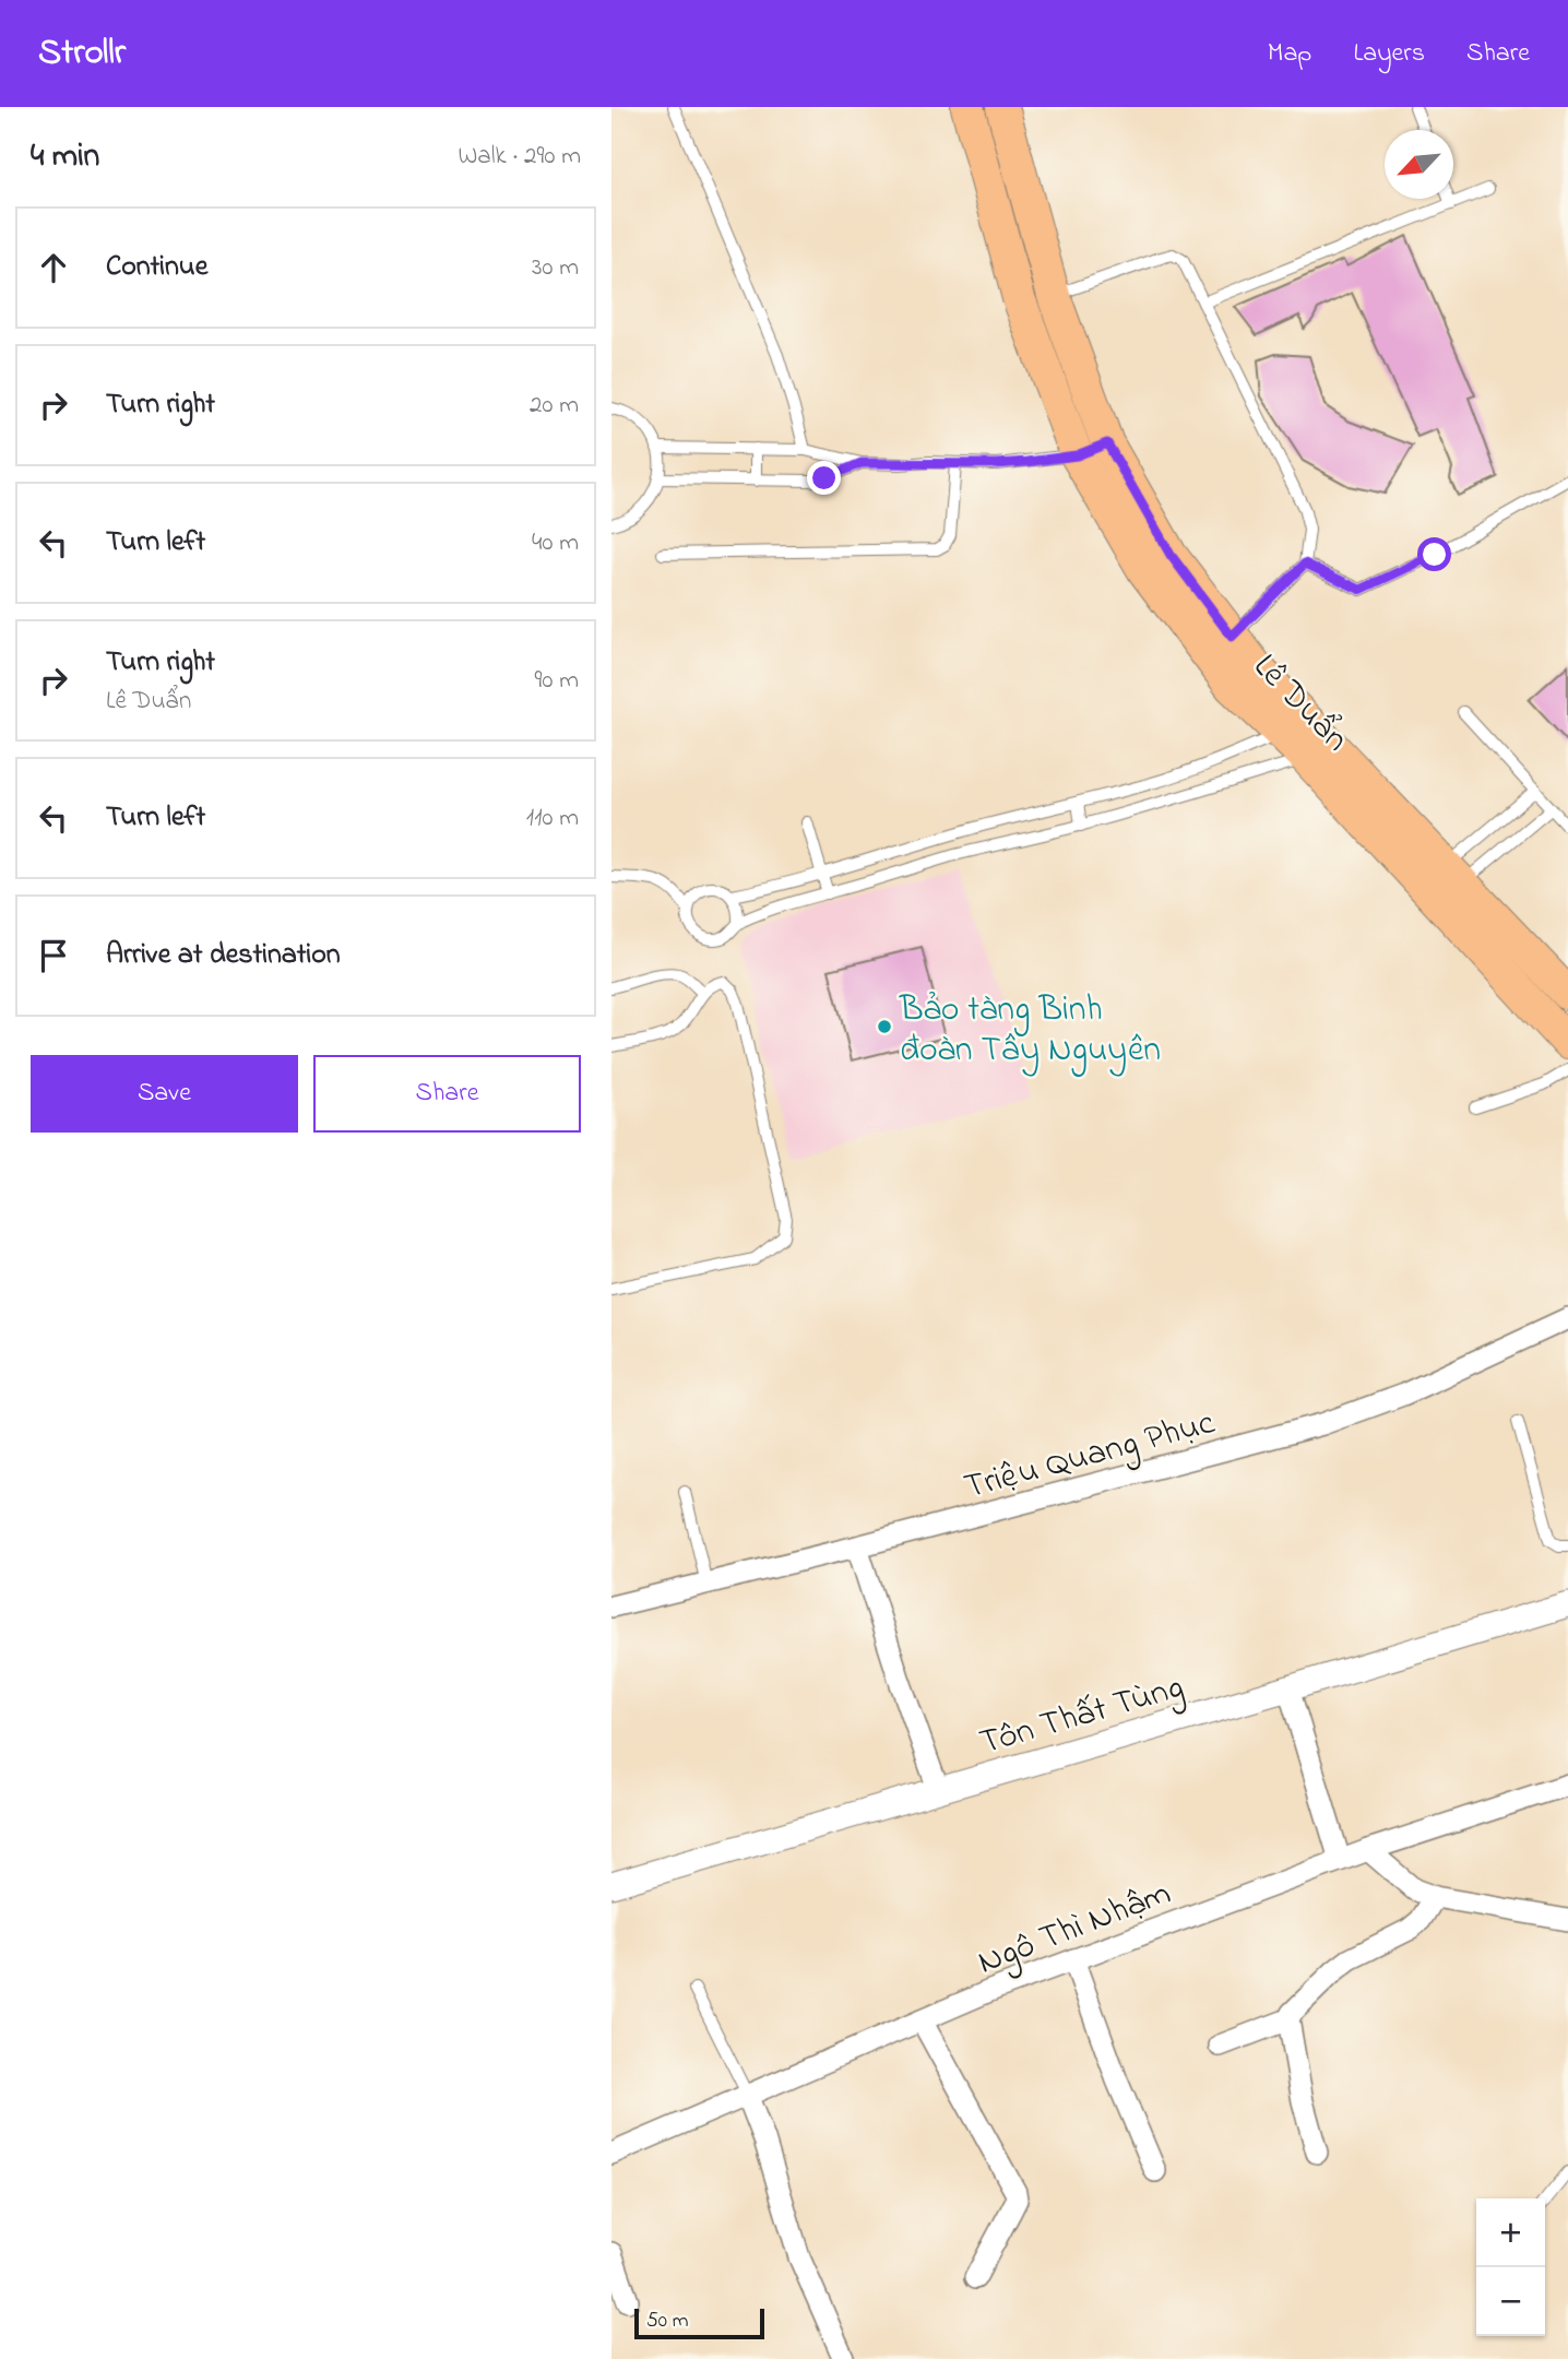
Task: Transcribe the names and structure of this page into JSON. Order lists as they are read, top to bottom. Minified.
{"streets":{"main road":["Lê Duẩn"],"street":["Triệu Quang Phục","Tôn Thất Tùng","Ngô Thì Nhậm"]},"places":["Bảo tàng Binh đoàn Tây Nguyên"],"scale_bar":"50 m","north":"bottom left","page":{"header":"Strollr","nav":["Map","Layers","Share"],"heading":["4 min","Walk · 290 m"],"list":[["Continue","30 m"],["Turn right","20 m"],["Turn left","40 m"],["Turn right","Lê Duẩn","90 m"],["Turn left","110 m"],"Arrive at destination"],"buttons":["Save","Share"],"map_buttons":["+","−"],"scale":"50 m"}}
